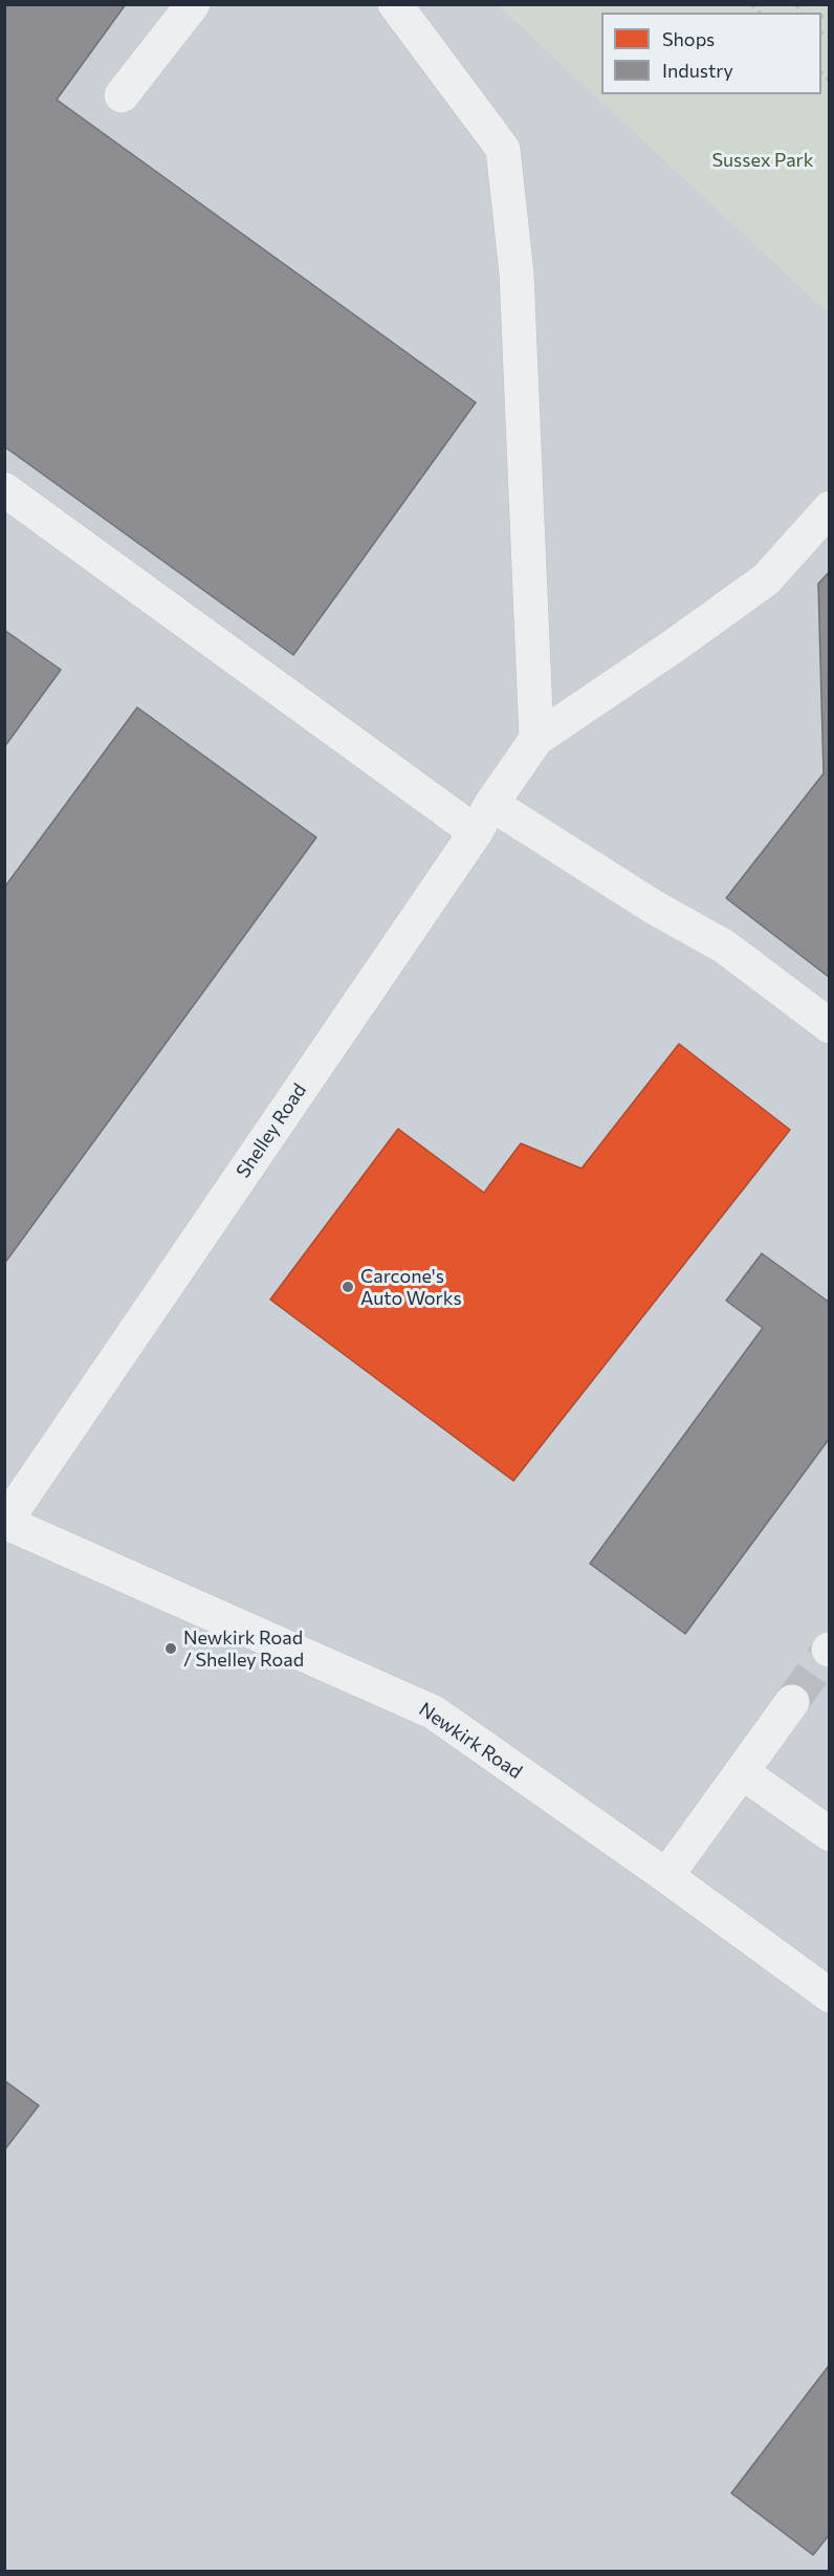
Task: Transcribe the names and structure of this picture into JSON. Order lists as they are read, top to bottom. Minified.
{"streets":{"street":["Shelley Road","Newkirk Road"]},"crossings":[["Shelley Road","Newkirk Road"]],"parks":["Sussex Park"],"places":["Carcone's Auto Works","Newkirk Road / Shelley Road"],"legend":["Shops","Industry"]}
